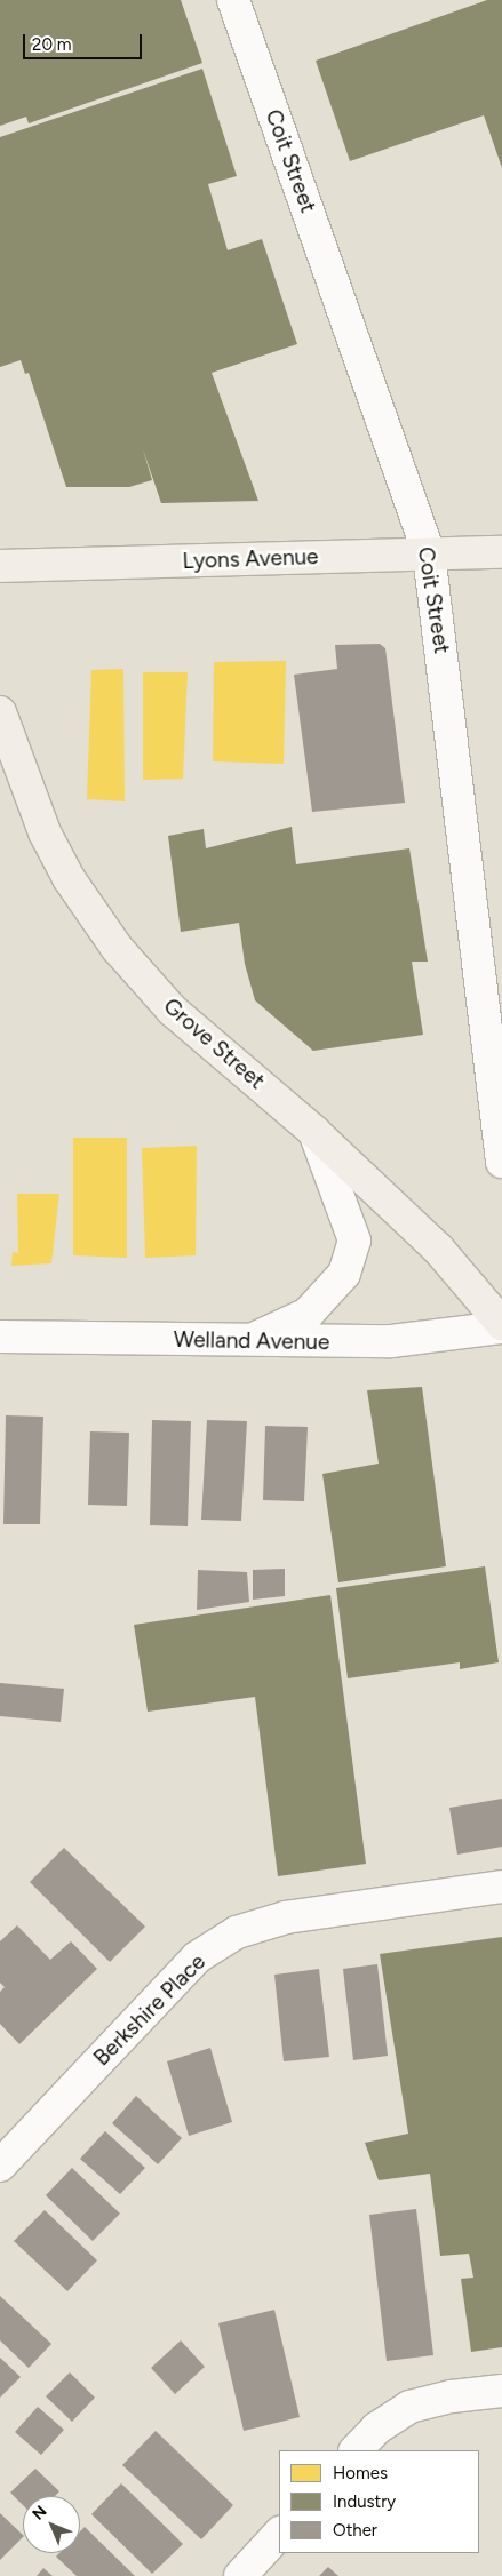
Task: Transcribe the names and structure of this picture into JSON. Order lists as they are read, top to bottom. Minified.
{"streets":{"main road":["Lyons Avenue","Grove Street"],"street":["Coit Street","Welland Avenue","Berkshire Place"]},"crossings":[["Coit Street","Lyons Avenue"],["Grove Street","Welland Avenue"]],"legend":["Homes","Industry","Other"],"scale_bar":"20 m","north":"top left"}
